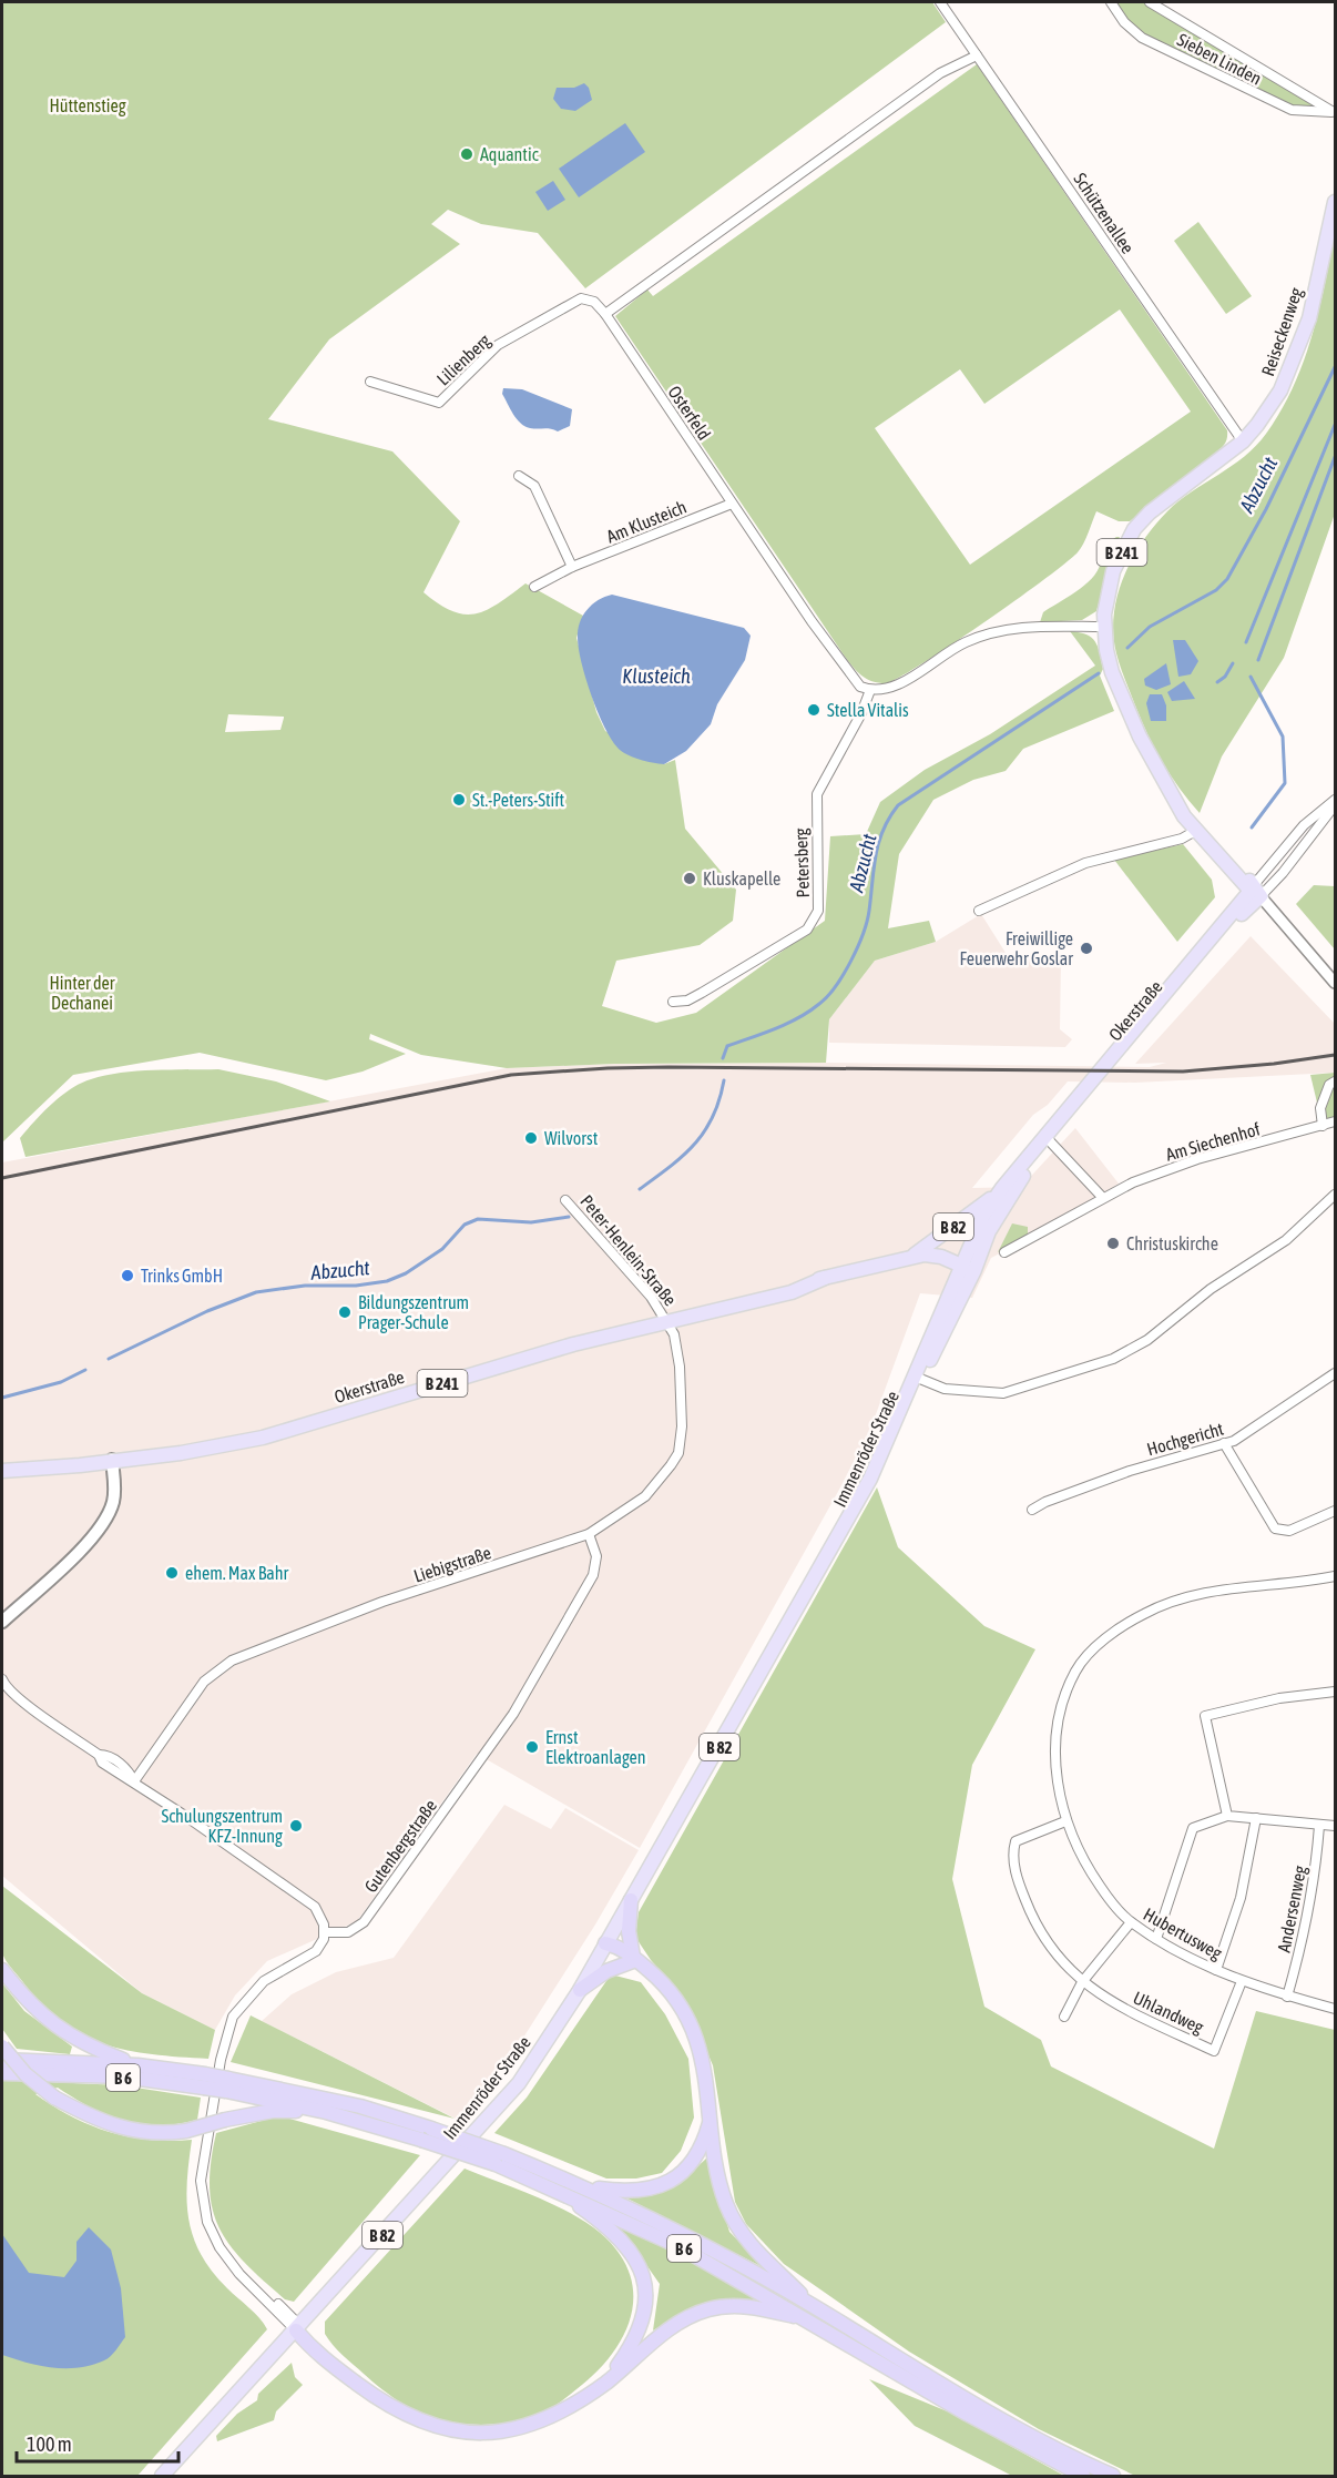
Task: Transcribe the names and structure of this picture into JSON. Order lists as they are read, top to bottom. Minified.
{"streets":{"highway":["B 6"],"main road":["Reiseckenweg","B 241","Okerstraße","B 82","Immenröder Straße"],"street":["Sieben Linden","Schützenallee","Lilienberg","Osterfeld","Am Klusteich","Petersberg","Am Siechenhof","Peter-Henlein-Straße","Hochgericht","Liebigstraße","Gutenbergstraße","Andersenweg","Hubertusweg","Uhlandweg"]},"crossings":[["Schützenallee","Reiseckenweg"],["Reiseckenweg","Okerstraße"],["Lilienberg","Osterfeld"],["Osterfeld","Am Klusteich"],["Osterfeld","Petersberg"],["B 241","Okerstraße"],["Okerstraße","B 82"],["Okerstraße","Peter-Henlein-Straße"],["Okerstraße","Immenröder Straße"],["Okerstraße","Liebigstraße"],["B 82","Immenröder Straße"],["Peter-Henlein-Straße","Liebigstraße"],["Immenröder Straße","B 6"],["Liebigstraße","Gutenbergstraße"],["Andersenweg","Hubertusweg"],["Hubertusweg","Uhlandweg"]],"water":["Abzucht","Klusteich"],"parks":["Hüttenstieg","Hinter der Dechanei"],"places":["Aquantic","Stella Vitalis","St.-Peters-Stift","Kluskapelle","Freiwillige Feuerwehr Goslar","Wilvorst","Christuskirche","Trinks GmbH","Bildungszentrum Prager-Schule","ehem. Max Bahr","Ernst Elektroanlagen","Schulungszentrum KFZ-Innung"],"scale_bar":"100 m"}
